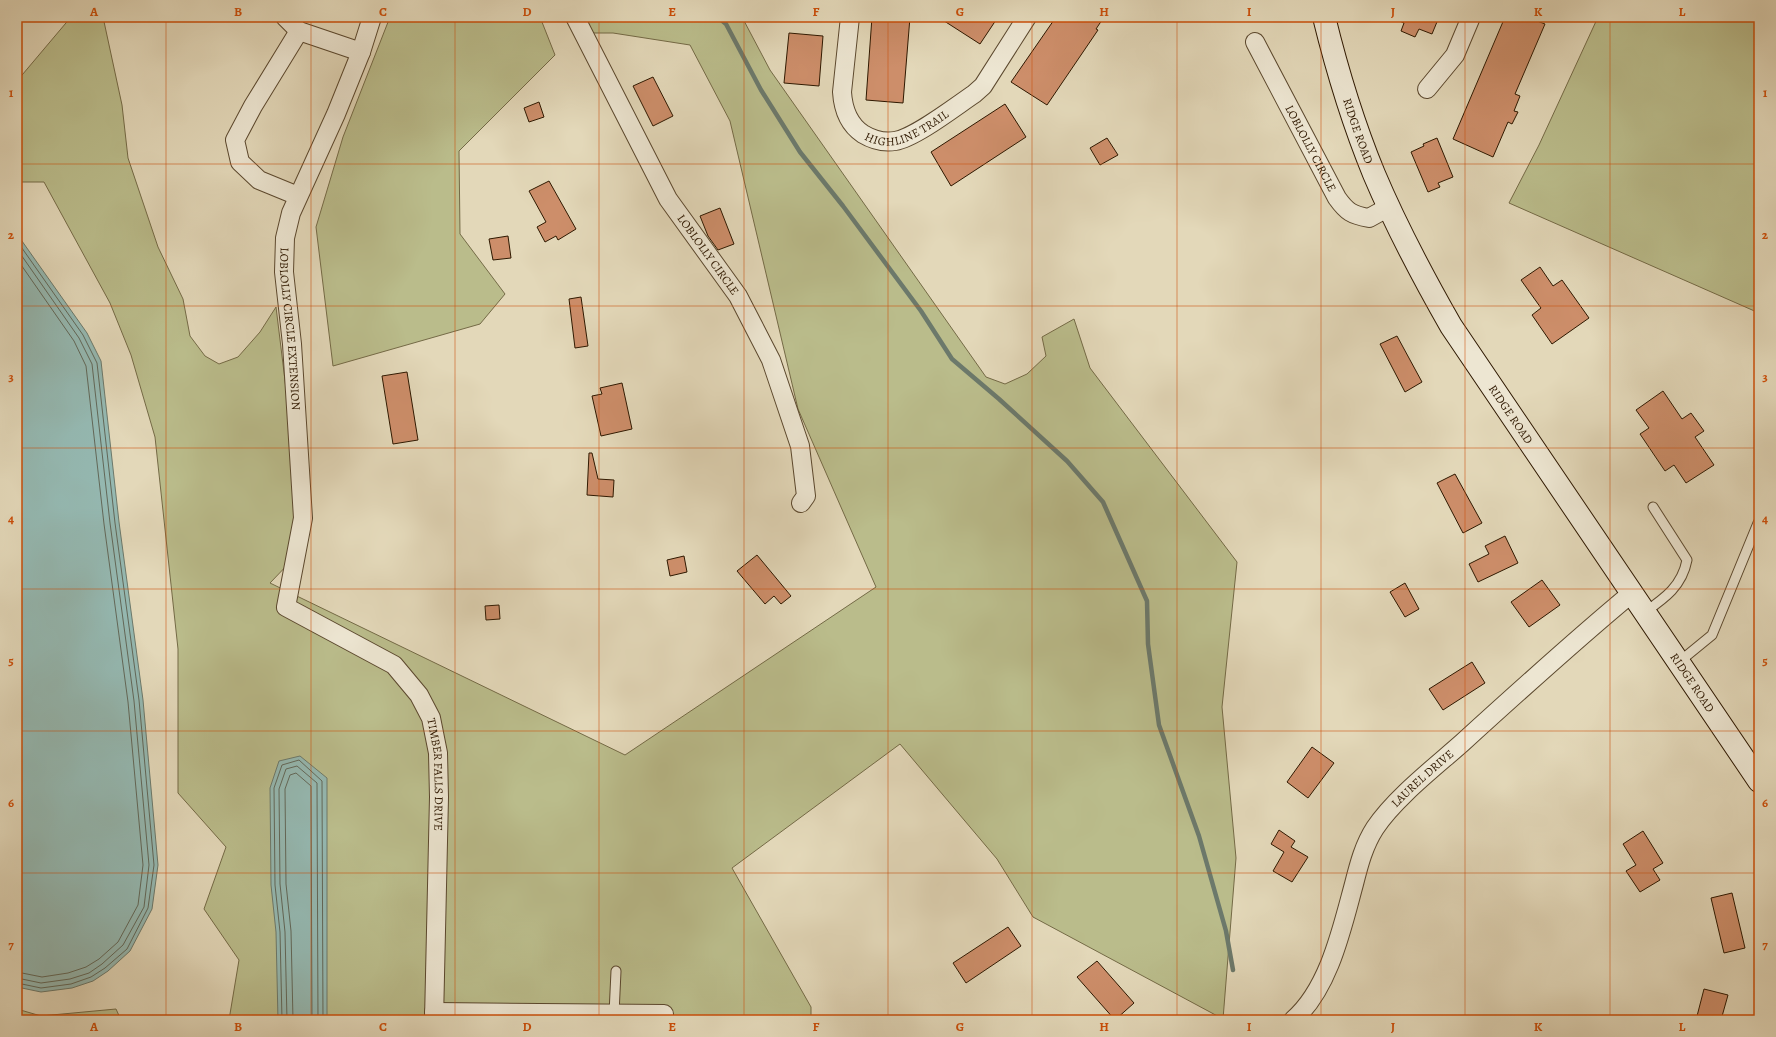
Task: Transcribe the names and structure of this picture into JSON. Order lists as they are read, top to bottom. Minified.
{"streets":{"street":["HIGHLINE TRAIL","RIDGE ROAD","LOBLOLLY CIRCLE","LOBLOLLY CIRCLE EXTENSION","TIMBER FALLS DRIVE","LAUREL DRIVE"]},"crossings":[["RIDGE ROAD","LOBLOLLY CIRCLE"],["RIDGE ROAD","LAUREL DRIVE"],["LOBLOLLY CIRCLE EXTENSION","TIMBER FALLS DRIVE"]],"grid":{"columns":["A","B","C","D","E","F","G","H","I","J","K","L"],"rows":["1","2","3","4","5","6","7"]}}
